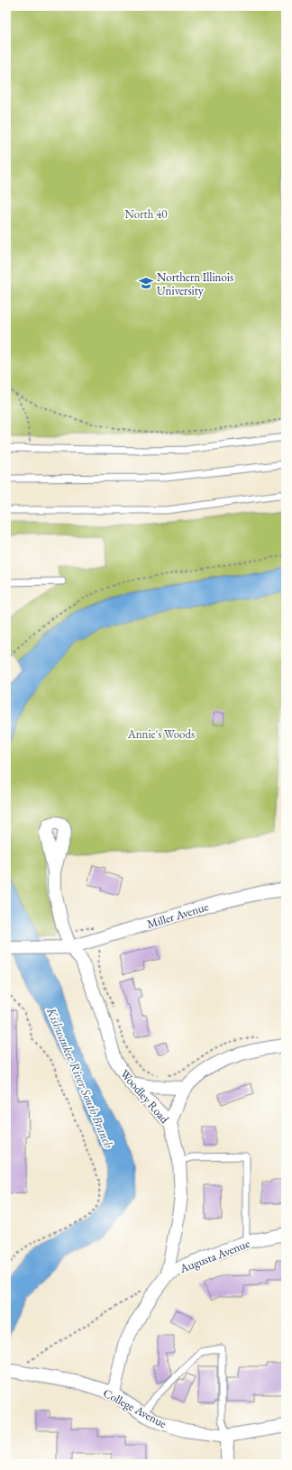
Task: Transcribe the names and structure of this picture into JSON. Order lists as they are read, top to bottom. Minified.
{"streets":{"street":["Miller Avenue","Woodley Road","Augusta Avenue","College Avenue"]},"crossings":[["Miller Avenue","Woodley Road"],["Woodley Road","Augusta Avenue"],["Augusta Avenue","College Avenue"]],"water":["Kishwaukee River South Branch"],"parks":["North 40","Annie's Woods"],"places":{"school or university":["Northern Illinois University"]}}
